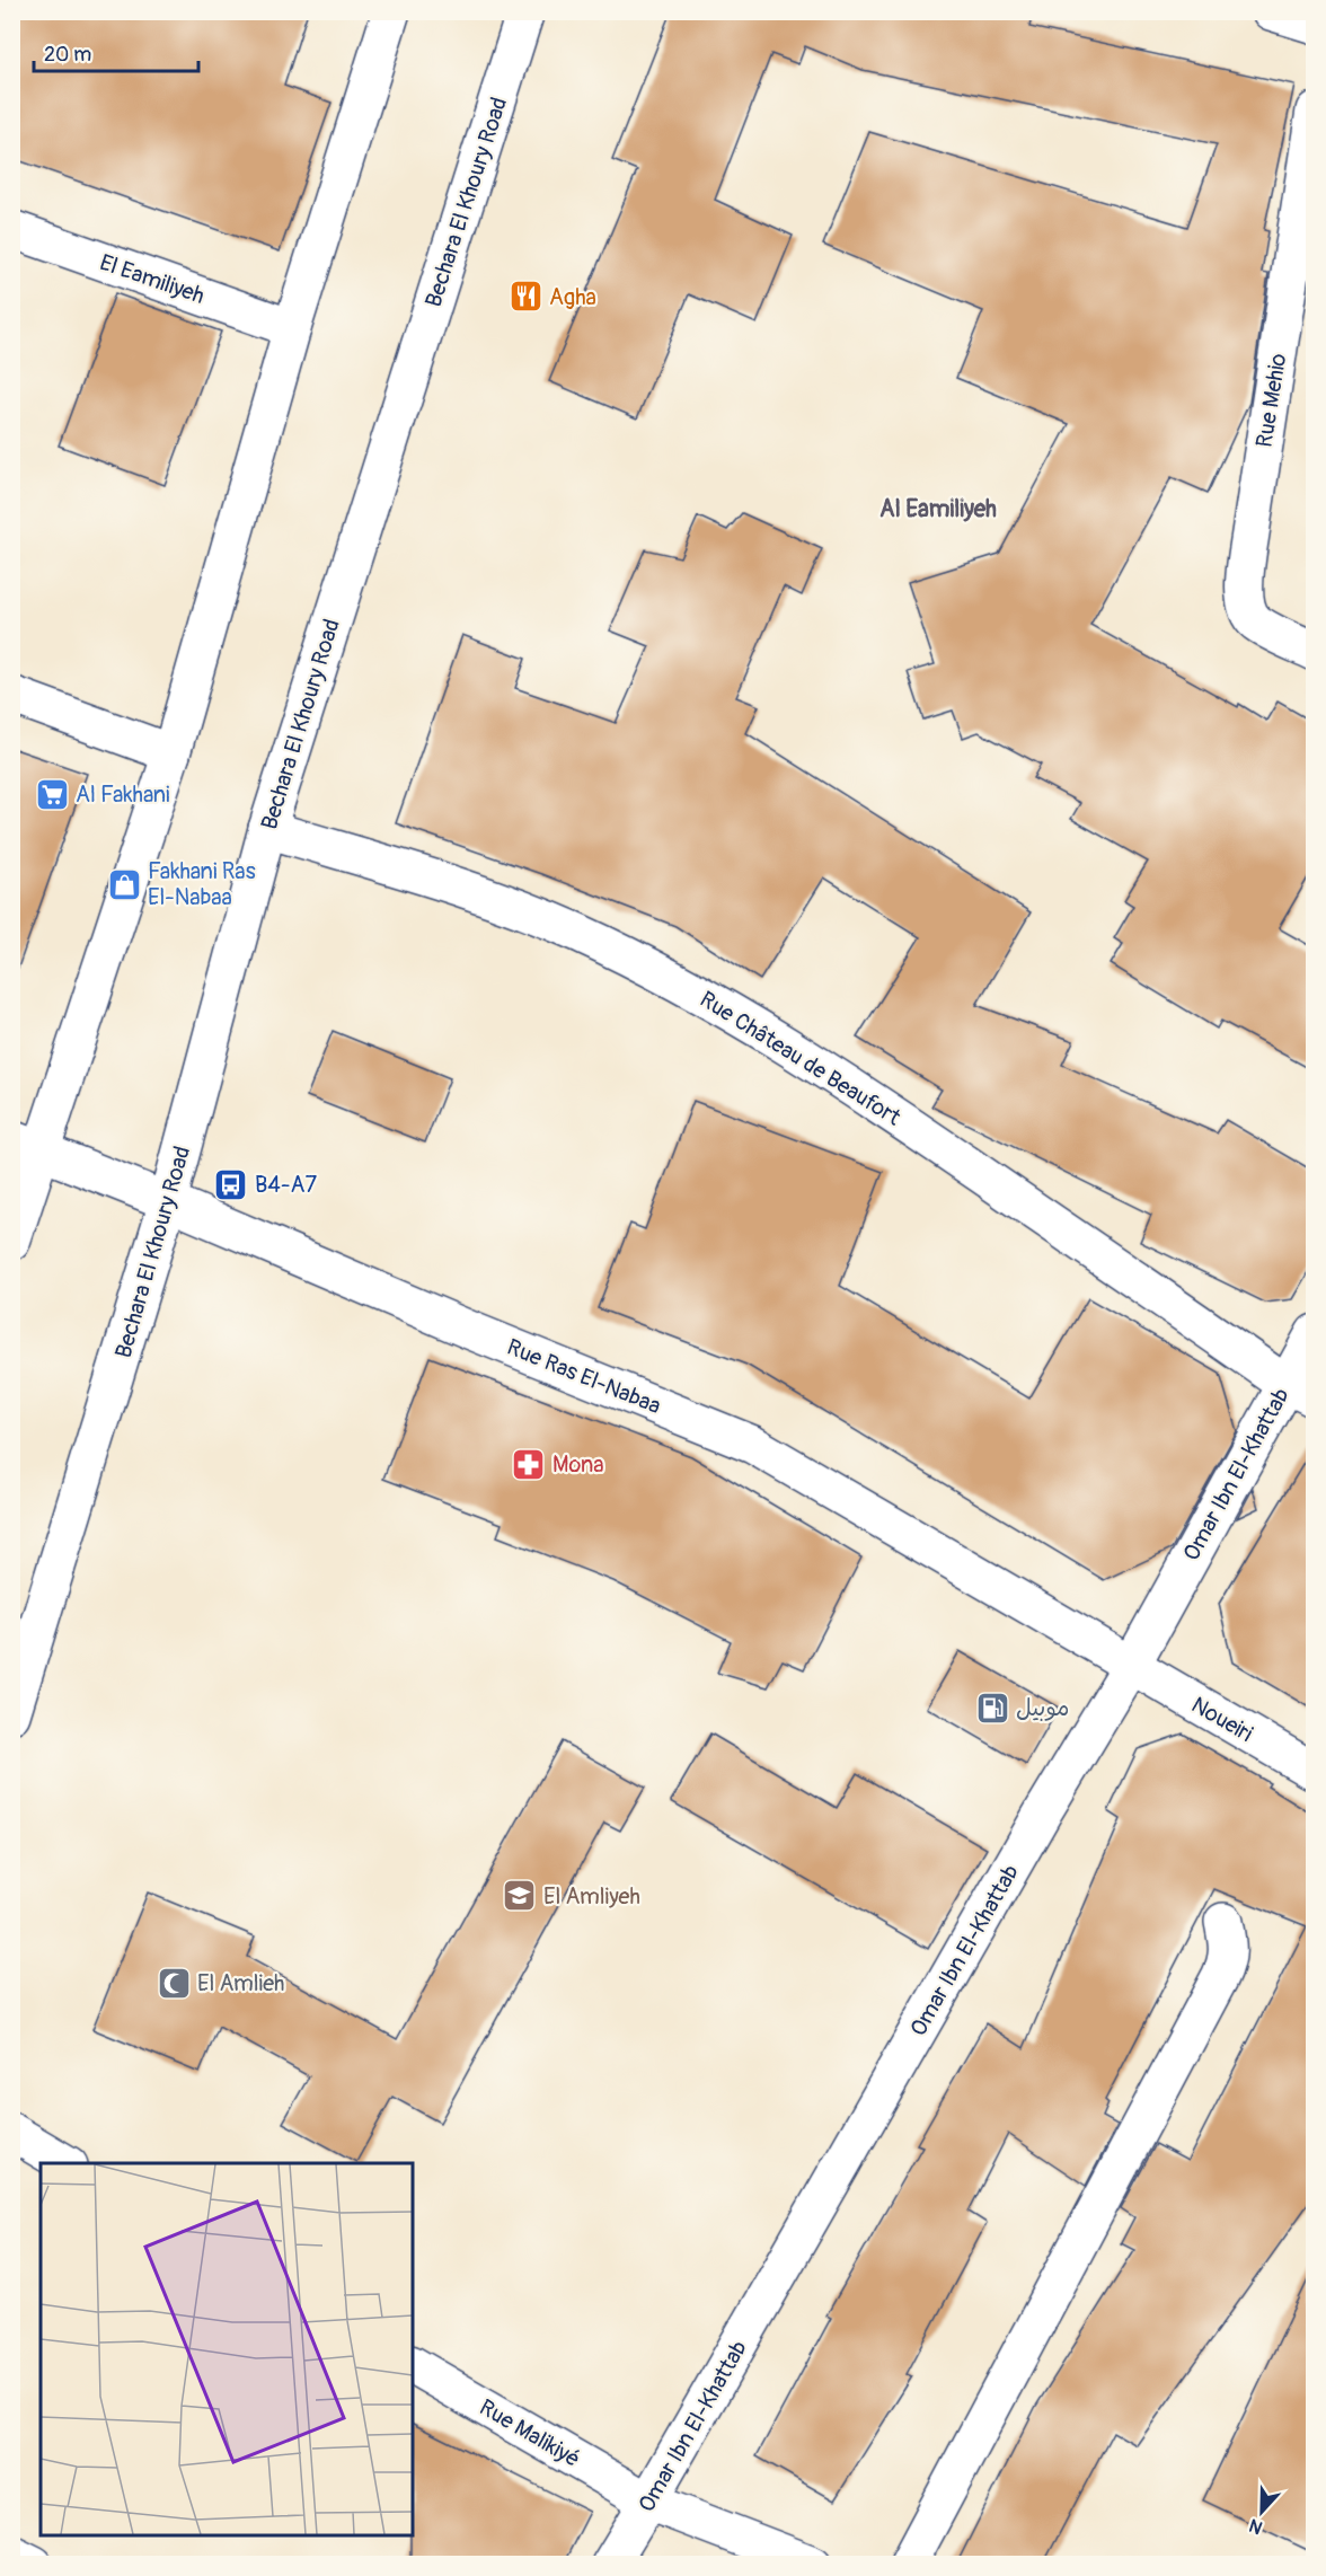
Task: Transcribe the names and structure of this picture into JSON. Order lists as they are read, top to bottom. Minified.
{"streets":{"street":["Bechara El Khoury Road","El Eamiliyeh","Rue Mehio","Rue Château de Beaufort","Rue Ras El-Nabaa","Omar Ibn El-Khattab","Noueiri","Rue Malikiyé"]},"crossings":[["Bechara El Khoury Road","Rue Château de Beaufort"],["Bechara El Khoury Road","Rue Ras El-Nabaa"],["Rue Château de Beaufort","Omar Ibn El-Khattab"],["Rue Ras El-Nabaa","Omar Ibn El-Khattab"],["Rue Ras El-Nabaa","Noueiri"],["Omar Ibn El-Khattab","Noueiri"],["Omar Ibn El-Khattab","Rue Malikiyé"]],"districts":["Al Eamiliyeh"],"places":{"restaurant":["Agha"],"supermarket":["Al Fakhani"],"shop":["Fakhani Ras El-Nabaa"],"bus stop":["B4-A7"],"pharmacy":["Mona"],"fuel station":["موبيل"],"school or university":["El Amliyeh"],"mosque":["El Amlieh"]},"scale_bar":"20 m","north":"bottom"}
